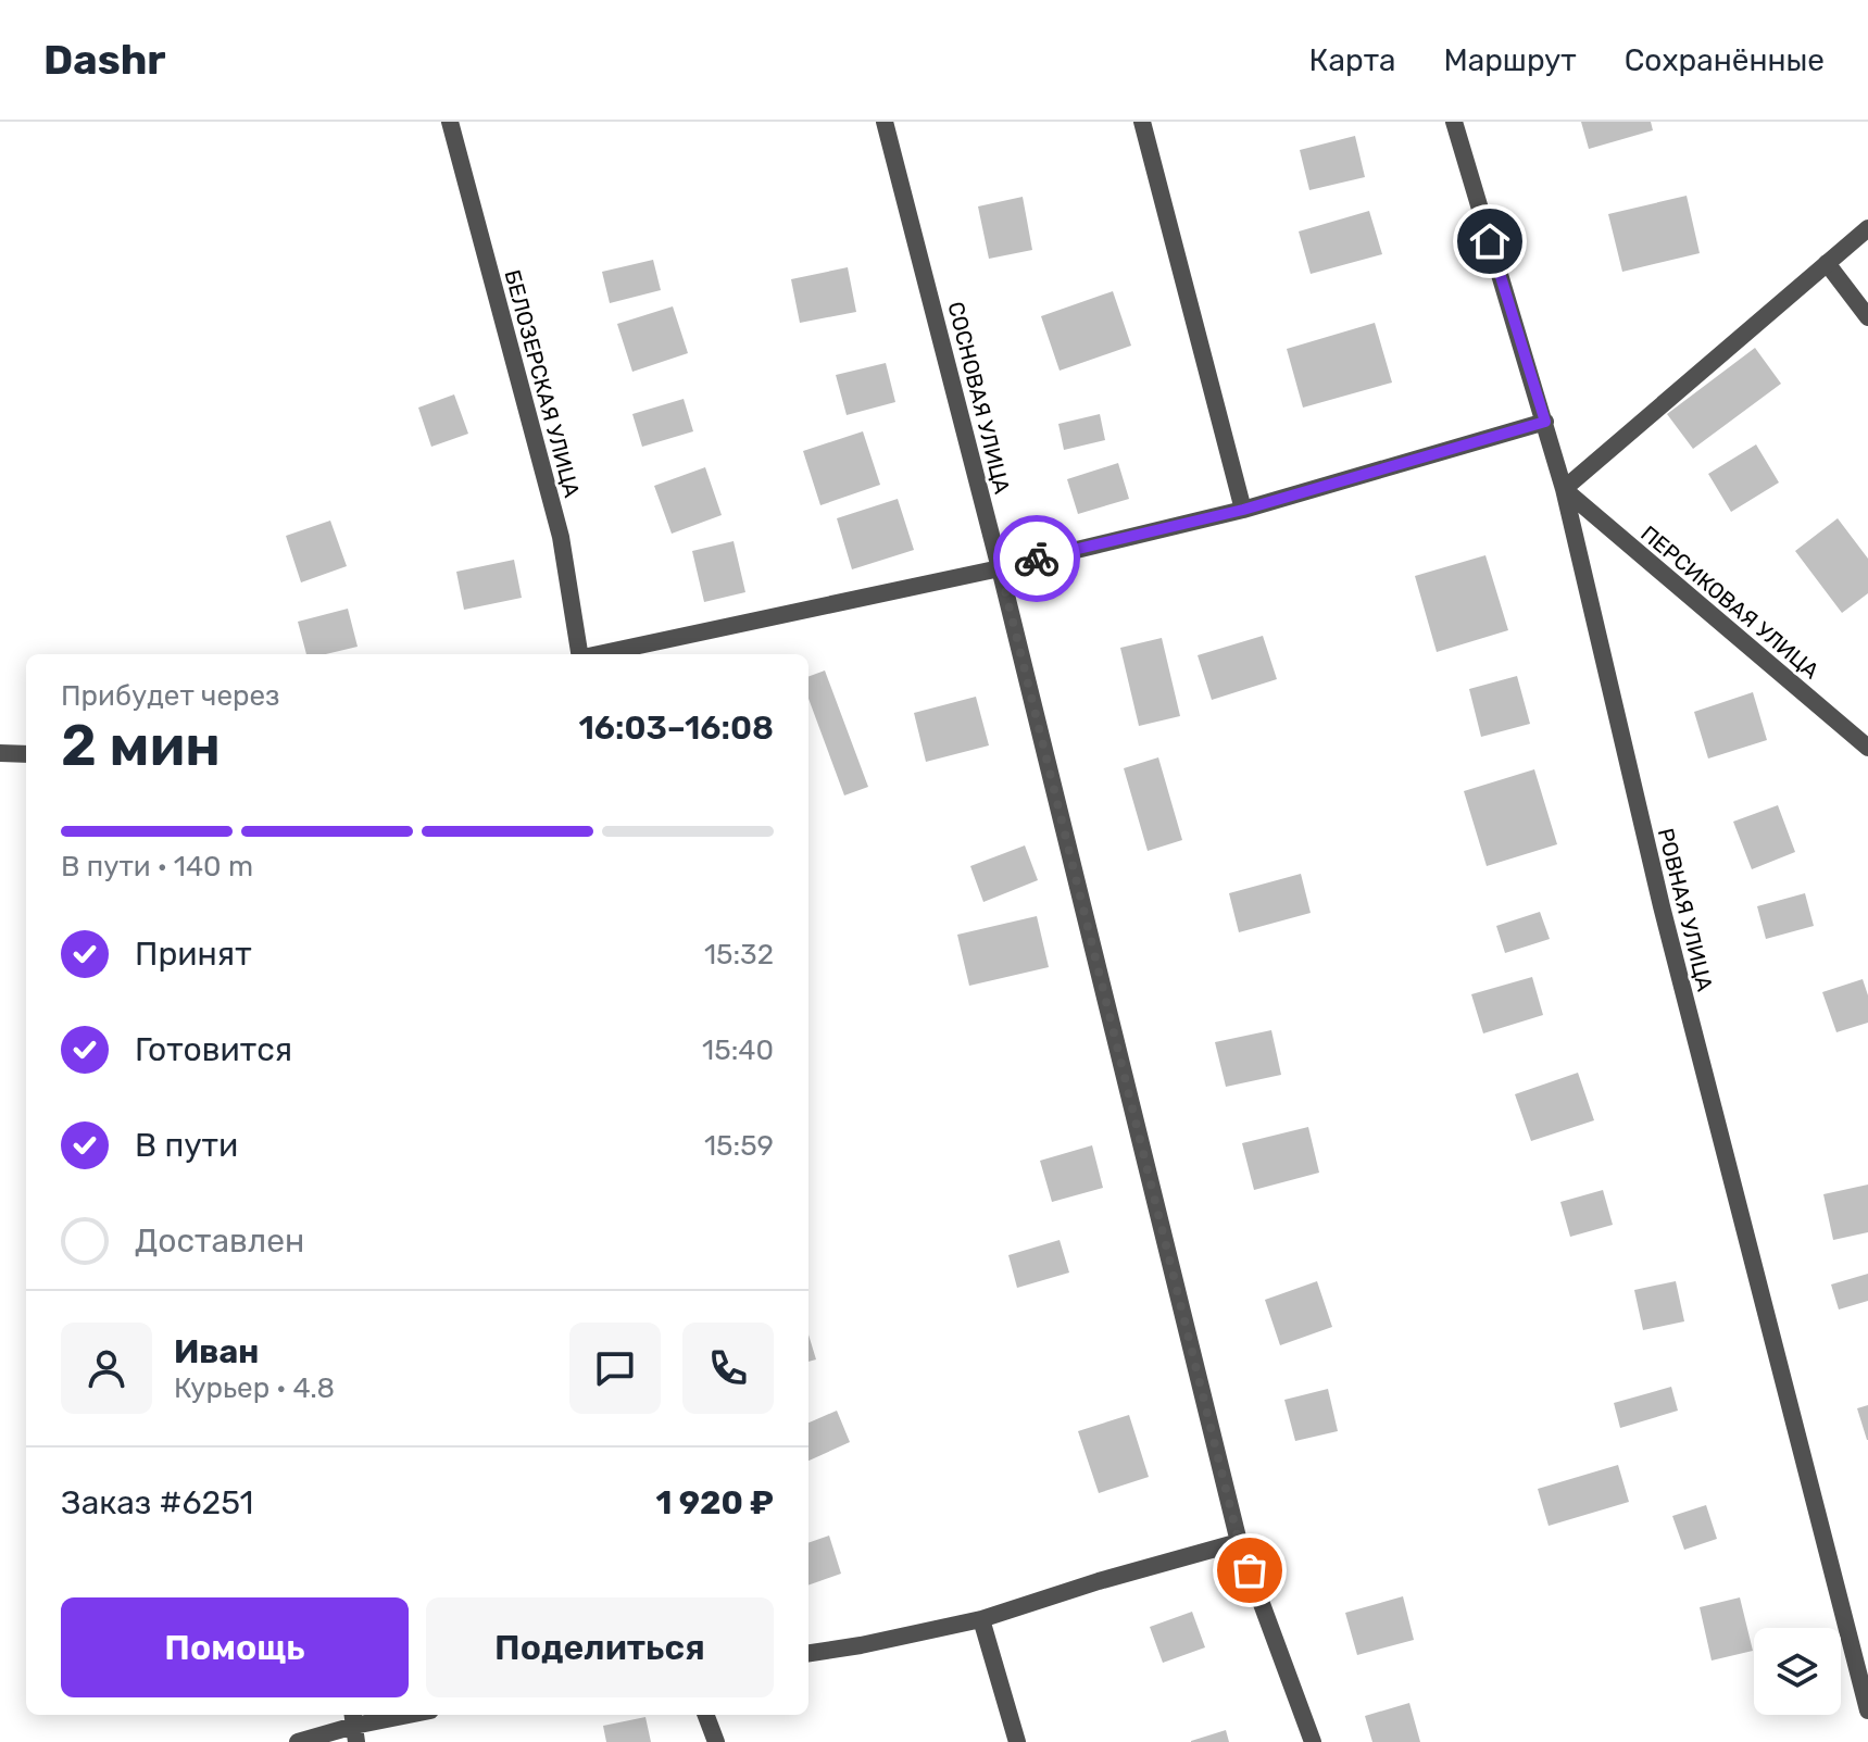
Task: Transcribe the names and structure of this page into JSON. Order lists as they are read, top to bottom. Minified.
{"streets":{"street":["БЕЛОЗЕРСКАЯ УЛИЦА","СОСНОВАЯ УЛИЦА","ПЕРСИКОВАЯ УЛИЦА","РОВНАЯ УЛИЦА"]},"crossings":[["ПЕРСИКОВАЯ УЛИЦА","РОВНАЯ УЛИЦА"]],"page":{"header":"Dashr","nav":["Карта","Маршрут","Сохранённые"],"heading":["2 мин","Прибудет через","16:03–16:08"],"panel":["Иван","Курьер · 4.8","Заказ #6251","1 920 ₽"],"bar":"В пути · 140 m","list":[["Принят","15:32"],["Готовится","15:40"],["В пути","15:59"],"Доставлен"],"buttons":["Помощь","Поделиться"]}}
